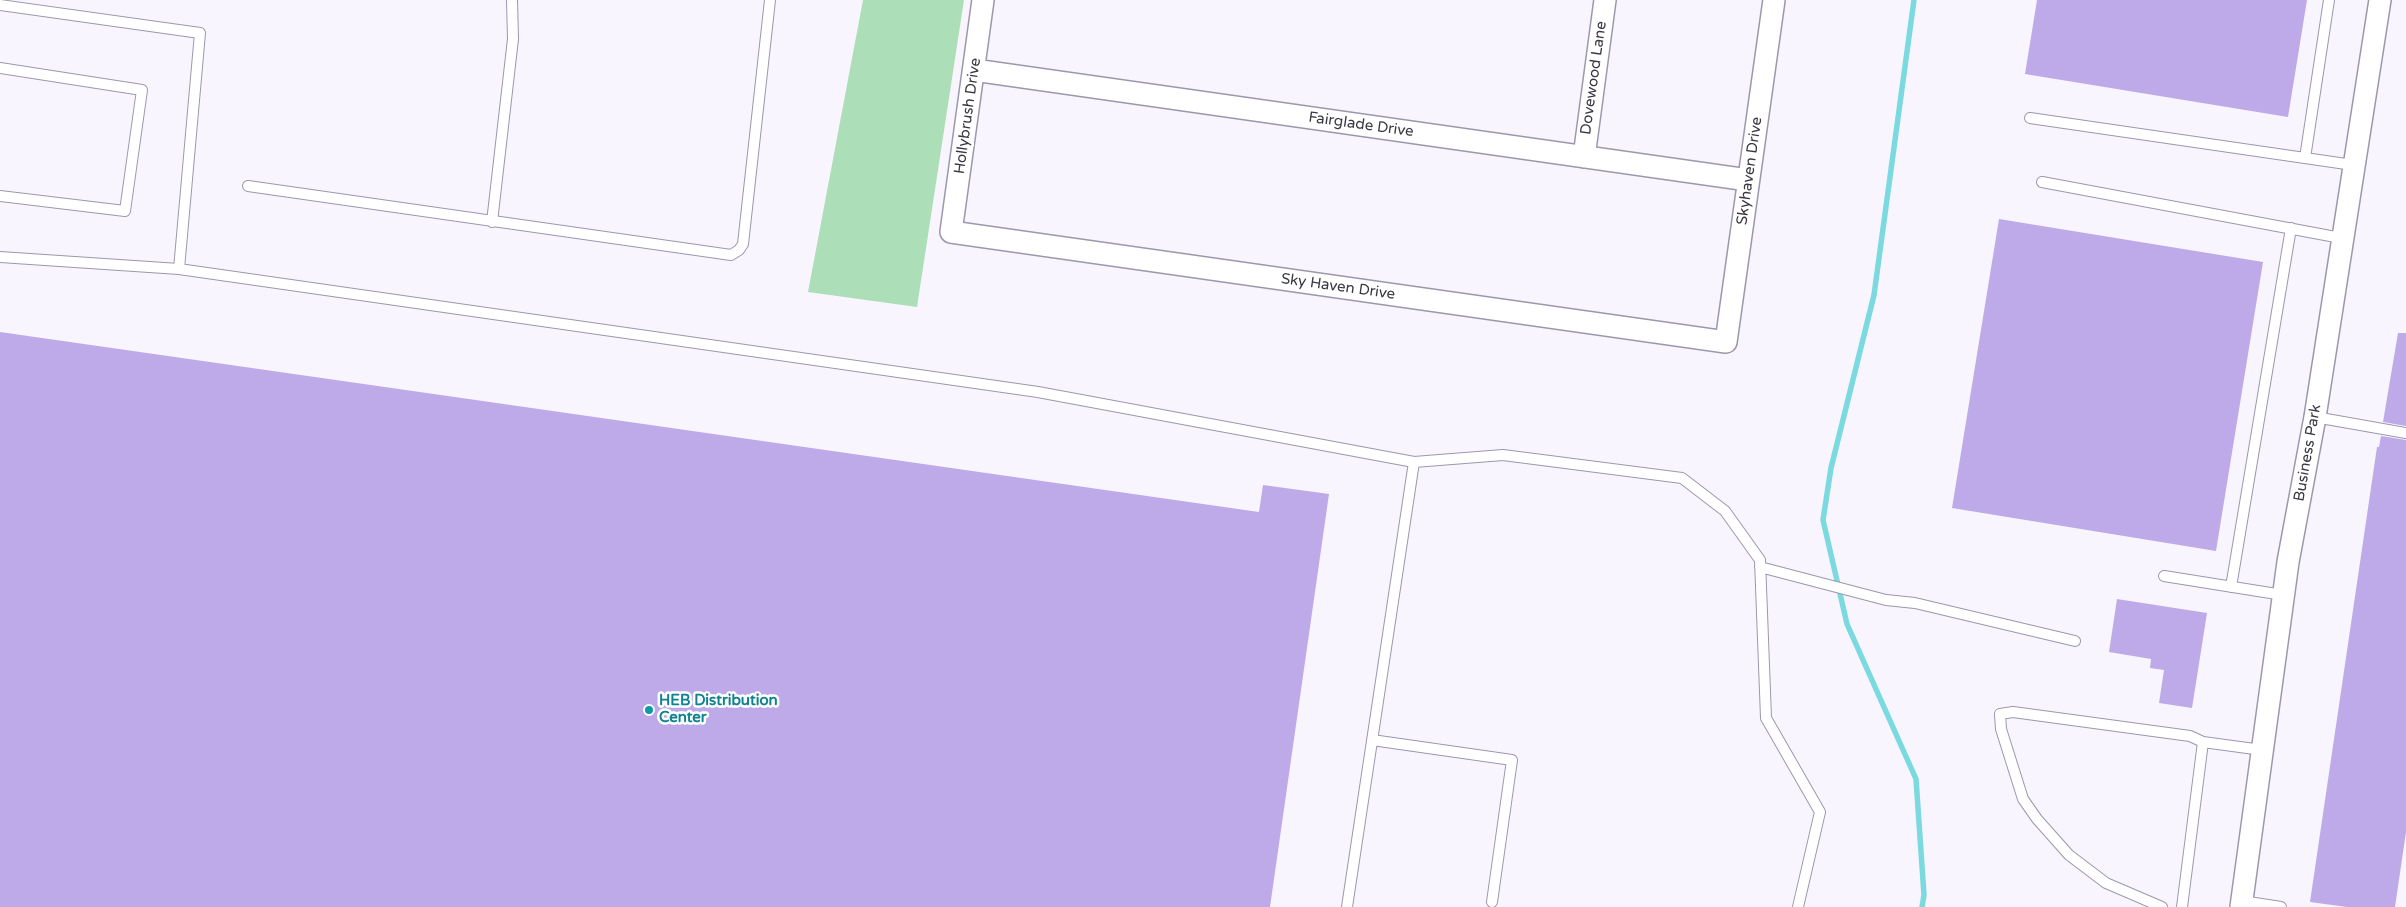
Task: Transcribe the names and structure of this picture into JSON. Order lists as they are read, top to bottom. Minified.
{"streets":{"street":["Dovewood Lane","Hollybrush Drive","Fairglade Drive","Skyhaven Drive","Sky Haven Drive","Business Park"]},"crossings":[["Dovewood Lane","Fairglade Drive"],["Hollybrush Drive","Fairglade Drive"],["Hollybrush Drive","Sky Haven Drive"],["Fairglade Drive","Skyhaven Drive"],["Skyhaven Drive","Sky Haven Drive"]],"places":["HEB Distribution Center"]}
